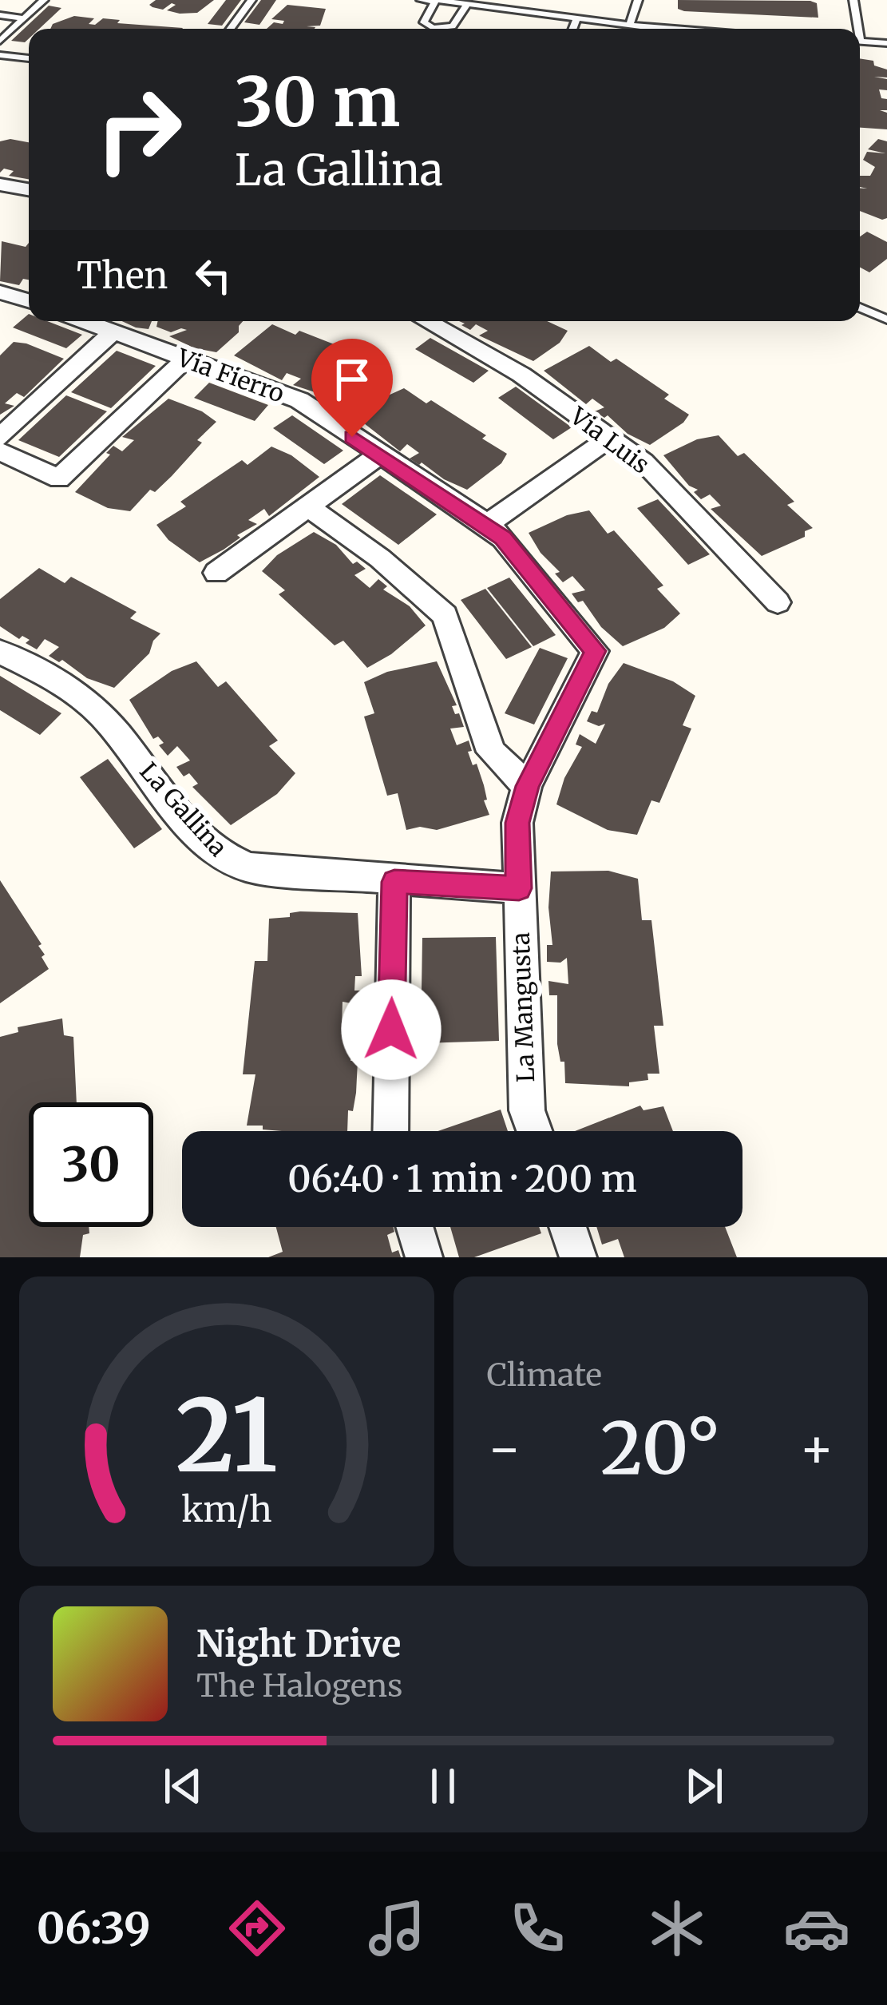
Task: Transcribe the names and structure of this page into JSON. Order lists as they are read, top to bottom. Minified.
{"streets":{"street":["Via Fierro","Via Luis","La Gallina","La Mangusta"]},"crossings":[["Via Fierro","La Mangusta"],["La Gallina","La Mangusta"]],"page":{"turn":["30 m","La Gallina"],"then":"Then","limit":"30","trip":"06:40 · 1 min · 200 m","tile":"Climate","heat":["−","20°","+"],"song":["Night Drive","The Halogens"],"tabs":"06:39","gauge":["21","km/h"]}}
